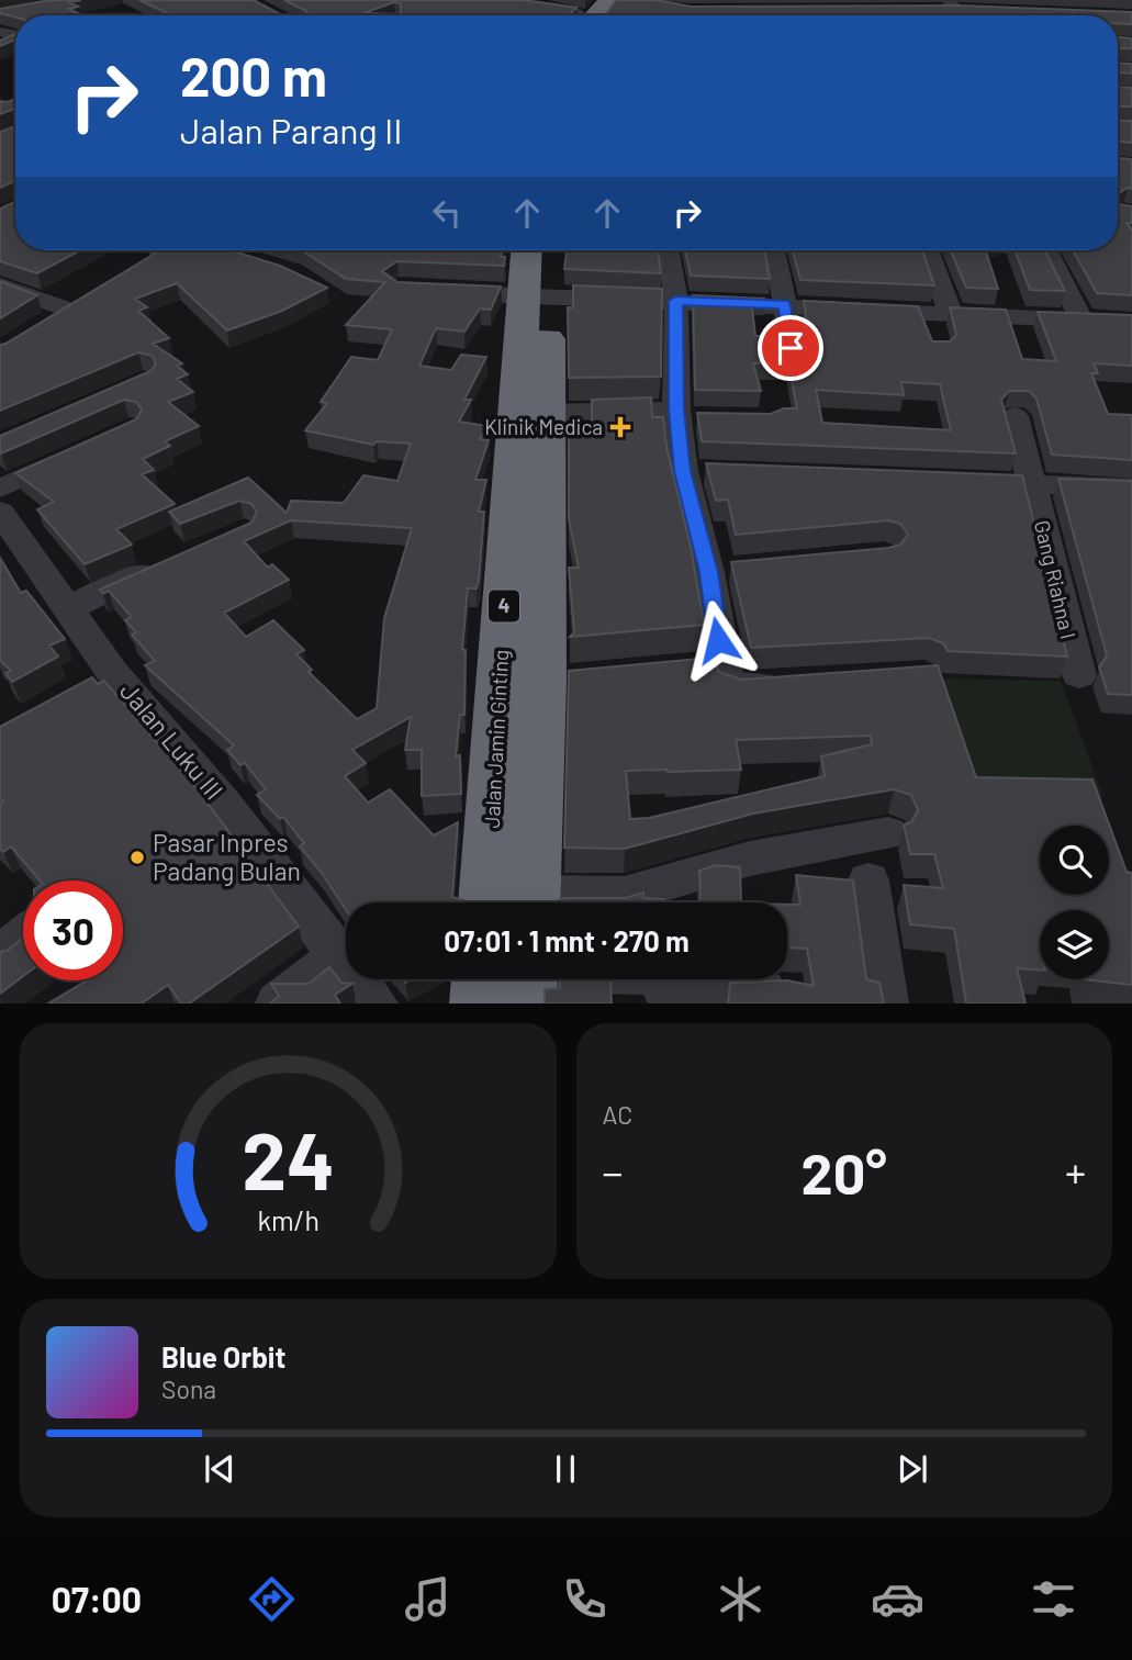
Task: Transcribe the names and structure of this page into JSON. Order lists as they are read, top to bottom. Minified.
{"streets":{"highway":["4","Jalan Jamin Ginting"],"street":["Gang Riahna I","Jalan Luku III"]},"places":{"health":["Klinik Medica"],"other":["Pasar Inpres Padang Bulan"]},"page":{"turn":["200 m","Jalan Parang II"],"limit":"30","trip":"07:01 · 1 mnt · 270 m","tile":"AC","heat":["−","20°","+"],"song":["Blue Orbit","Sona"],"tabs":"07:00","gauge":["24","km/h"]}}
